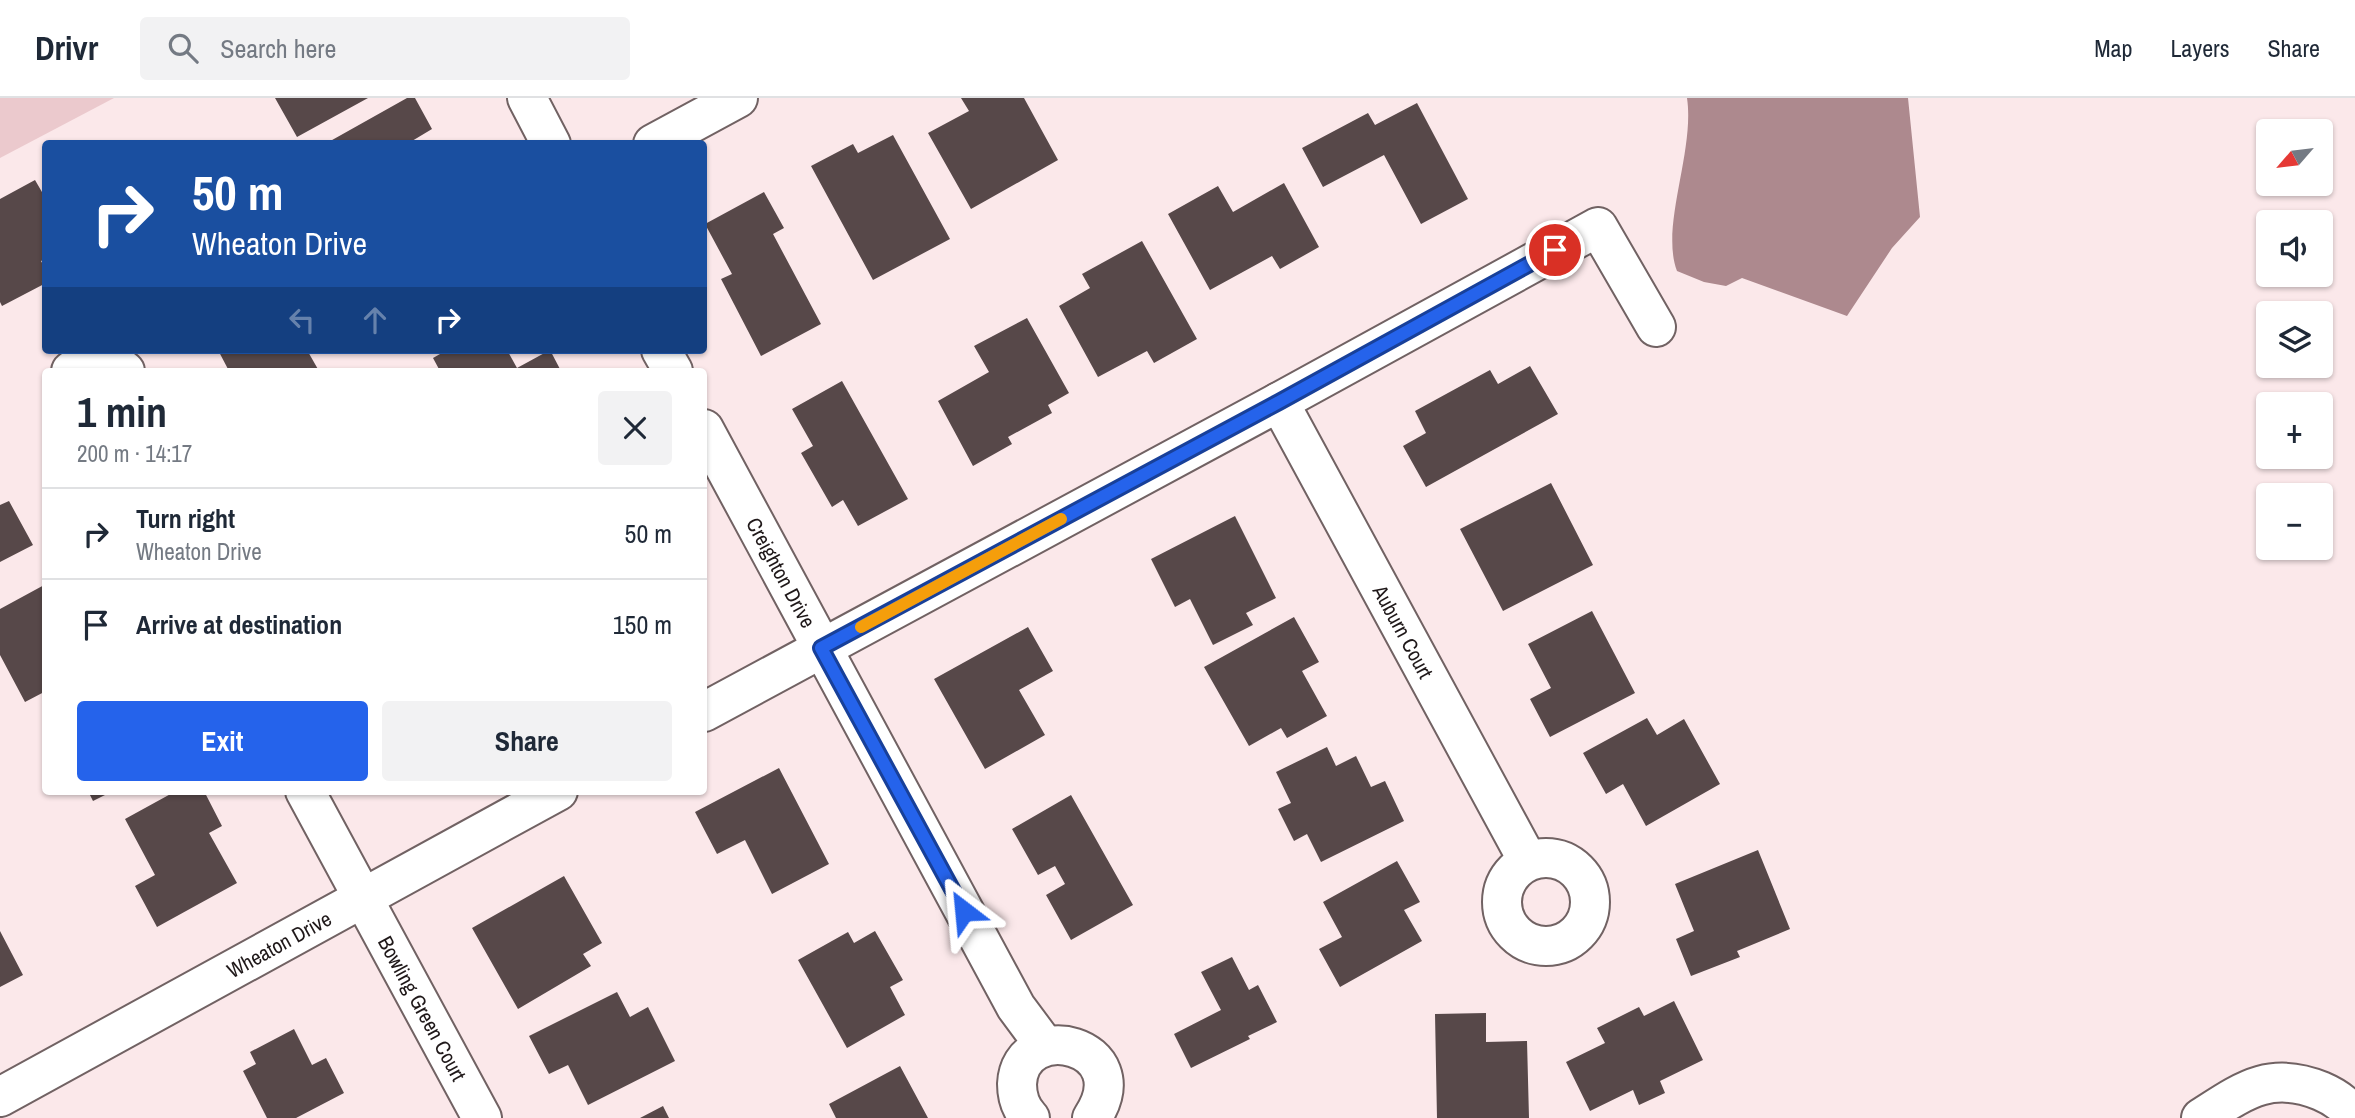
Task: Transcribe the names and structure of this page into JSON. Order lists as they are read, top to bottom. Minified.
{"streets":{"street":["Creighton Drive","Auburn Court","Wheaton Drive","Bowling Green Court"]},"crossings":[["Wheaton Drive","Bowling Green Court"]],"north":"bottom left","page":{"header":"Drivr","search":"Search here","nav":["Map","Layers","Share"],"map_buttons":["+","−"],"turn":["50 m","Wheaton Drive"],"heading":["1 min","200 m · 14:17"],"list":[{"name":"Turn right","note":"Wheaton Drive","value":"50 m"},{"name":"Arrive at destination","value":"150 m"}],"buttons":["Exit","Share"]}}
